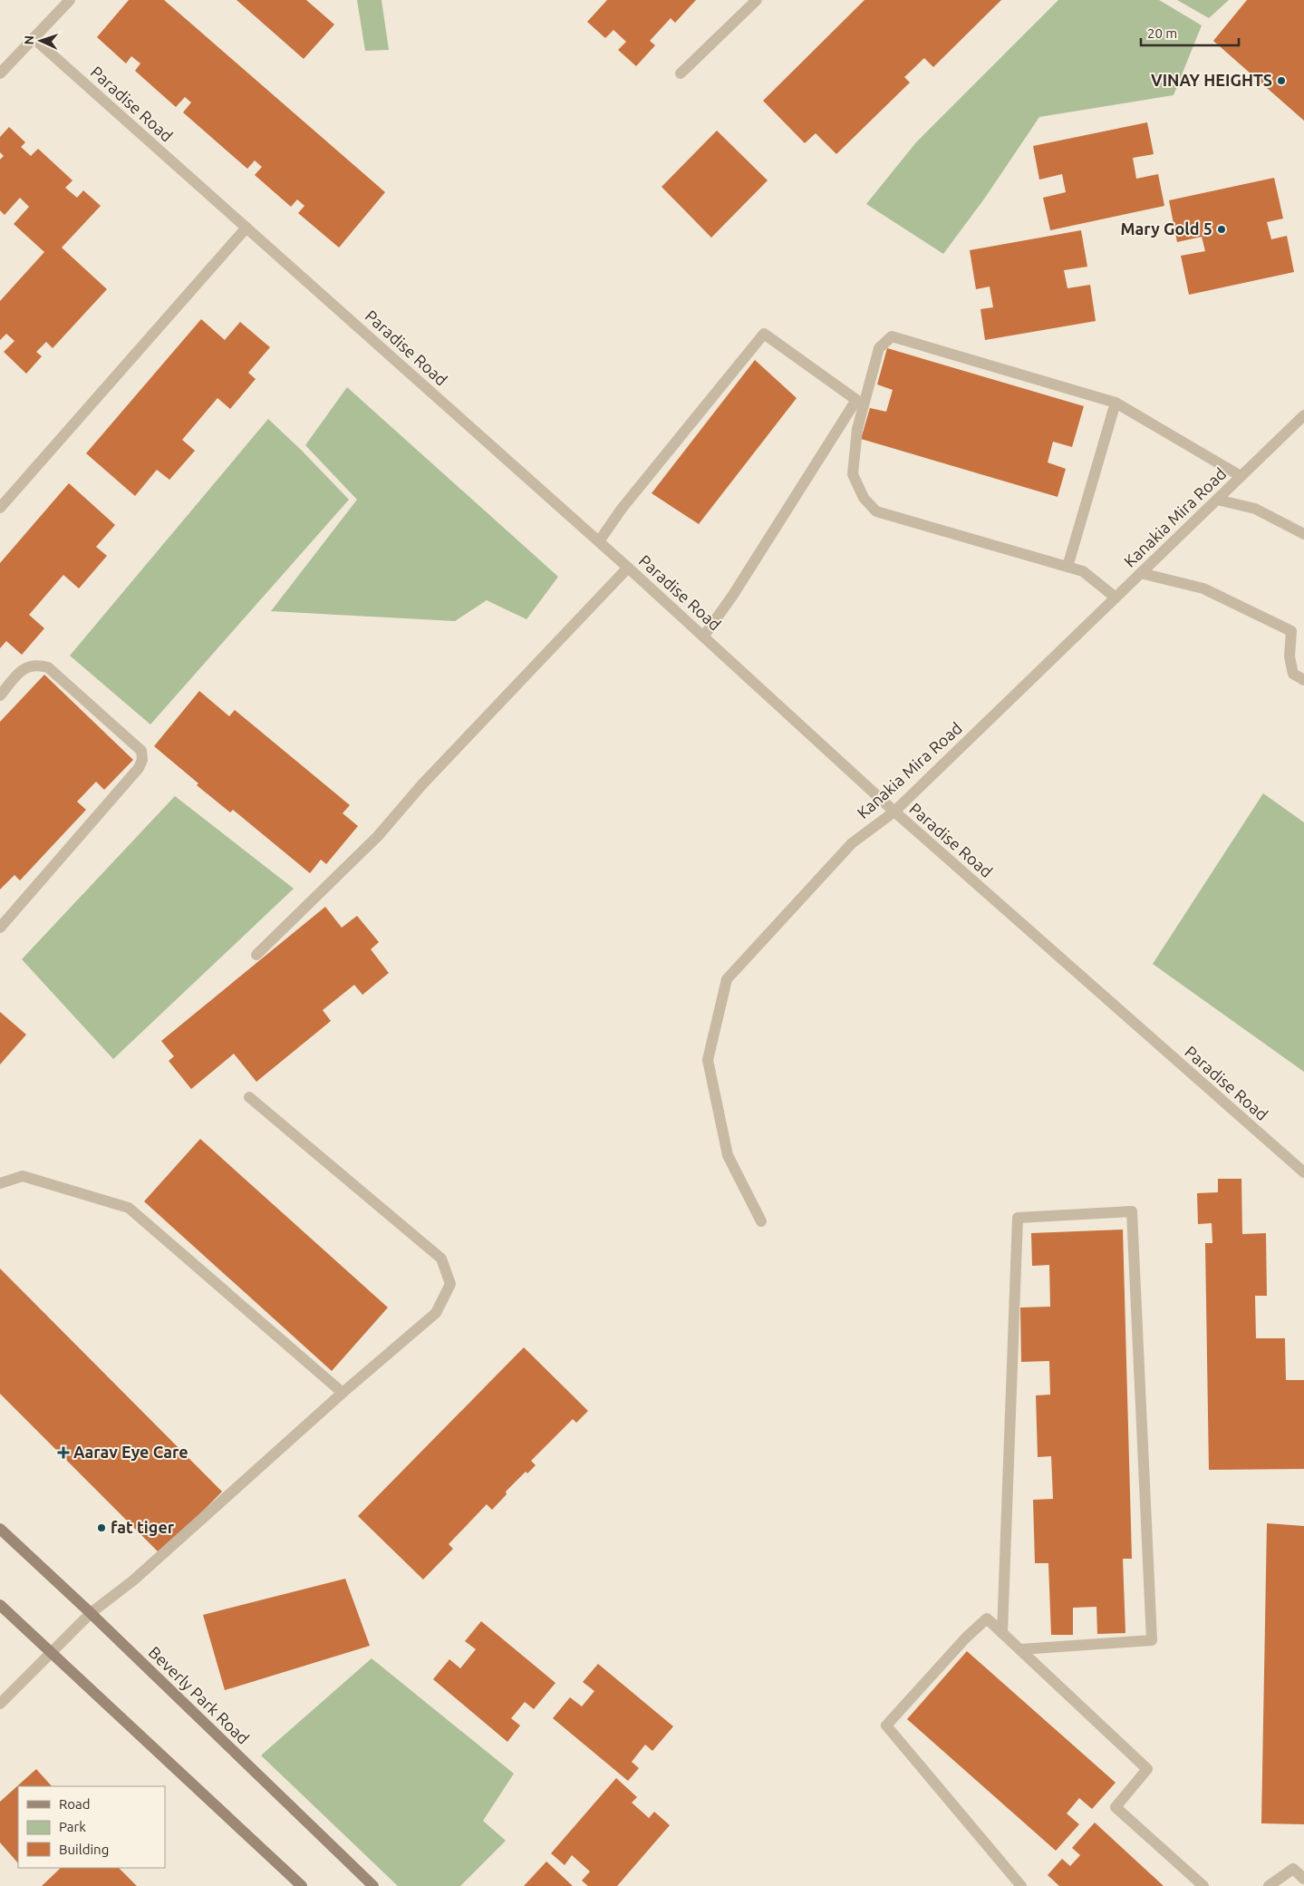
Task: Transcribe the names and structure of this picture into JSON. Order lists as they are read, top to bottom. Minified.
{"streets":{"main road":["Beverly Park Road"],"street":["Paradise Road","Kanakia Mira Road"]},"crossings":[["Paradise Road","Kanakia Mira Road"]],"places":{"other":["VINAY HEIGHTS","Mary Gold 5","fat tiger"],"health":["Aarav Eye Care"]},"legend":["Road","Park","Building"],"scale_bar":"20 m","north":"left"}
